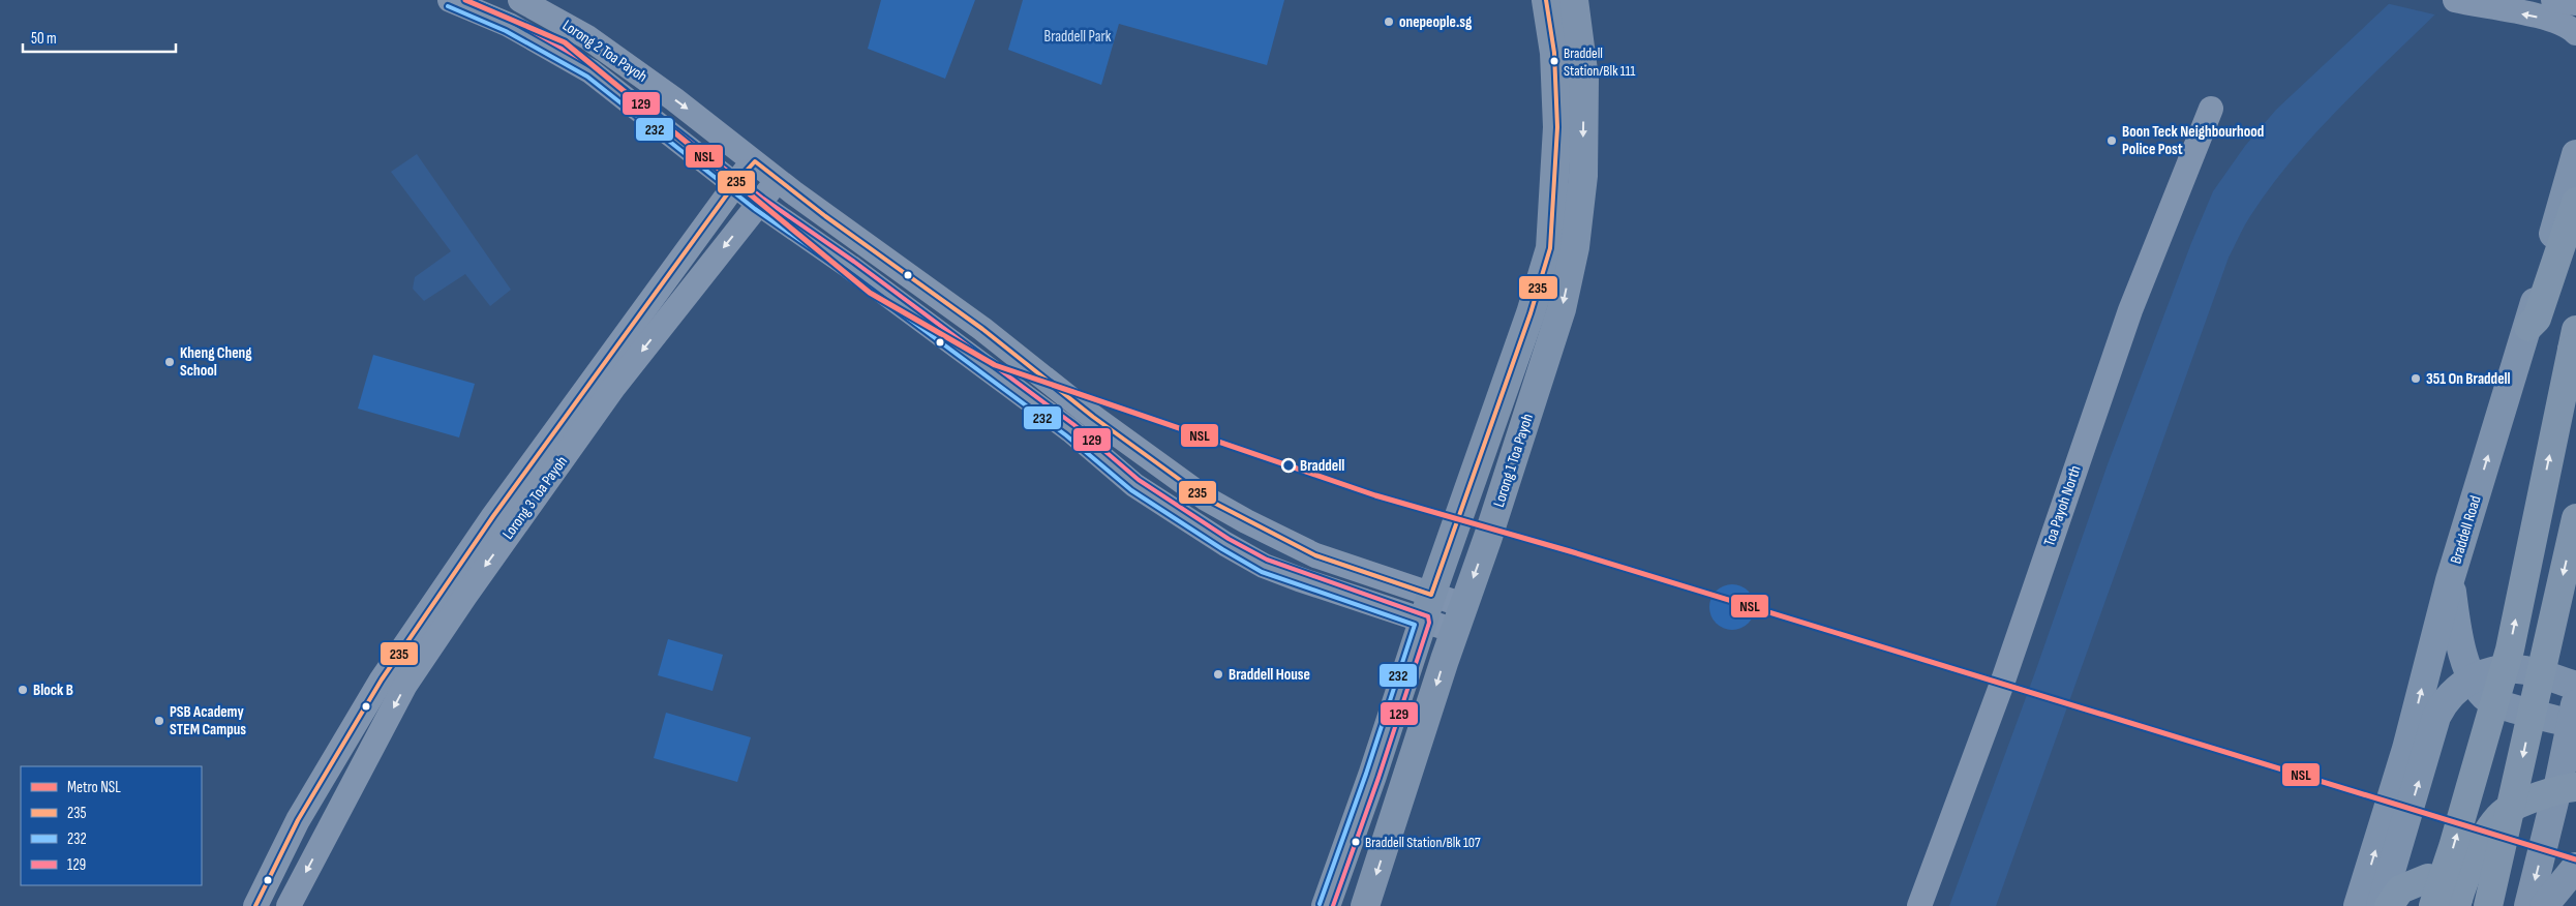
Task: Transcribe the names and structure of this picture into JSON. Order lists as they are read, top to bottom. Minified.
{"streets":{"main road":["Lorong 1 Toa Payoh","Braddell Road"],"street":["Lorong 2 Toa Payoh","Lorong 3 Toa Payoh","Toa Payoh North"]},"crossings":[["Lorong 2 Toa Payoh","Lorong 1 Toa Payoh"],["Lorong 2 Toa Payoh","Lorong 3 Toa Payoh"]],"parks":["Braddell Park"],"places":["onepeople.sg","Braddell Station/Blk 111","Boon Teck Neighbourhood Police Post","Kheng Cheng School","351 On Braddell","Braddell","Braddell House","Block B","PSB Academy STEM Campus","Braddell Station/Blk 107"],"lines":["metro line NSL","transit line 235","transit line 129","transit line 232"],"legend":["Metro NSL","235","232","129"],"scale_bar":"50 m"}
